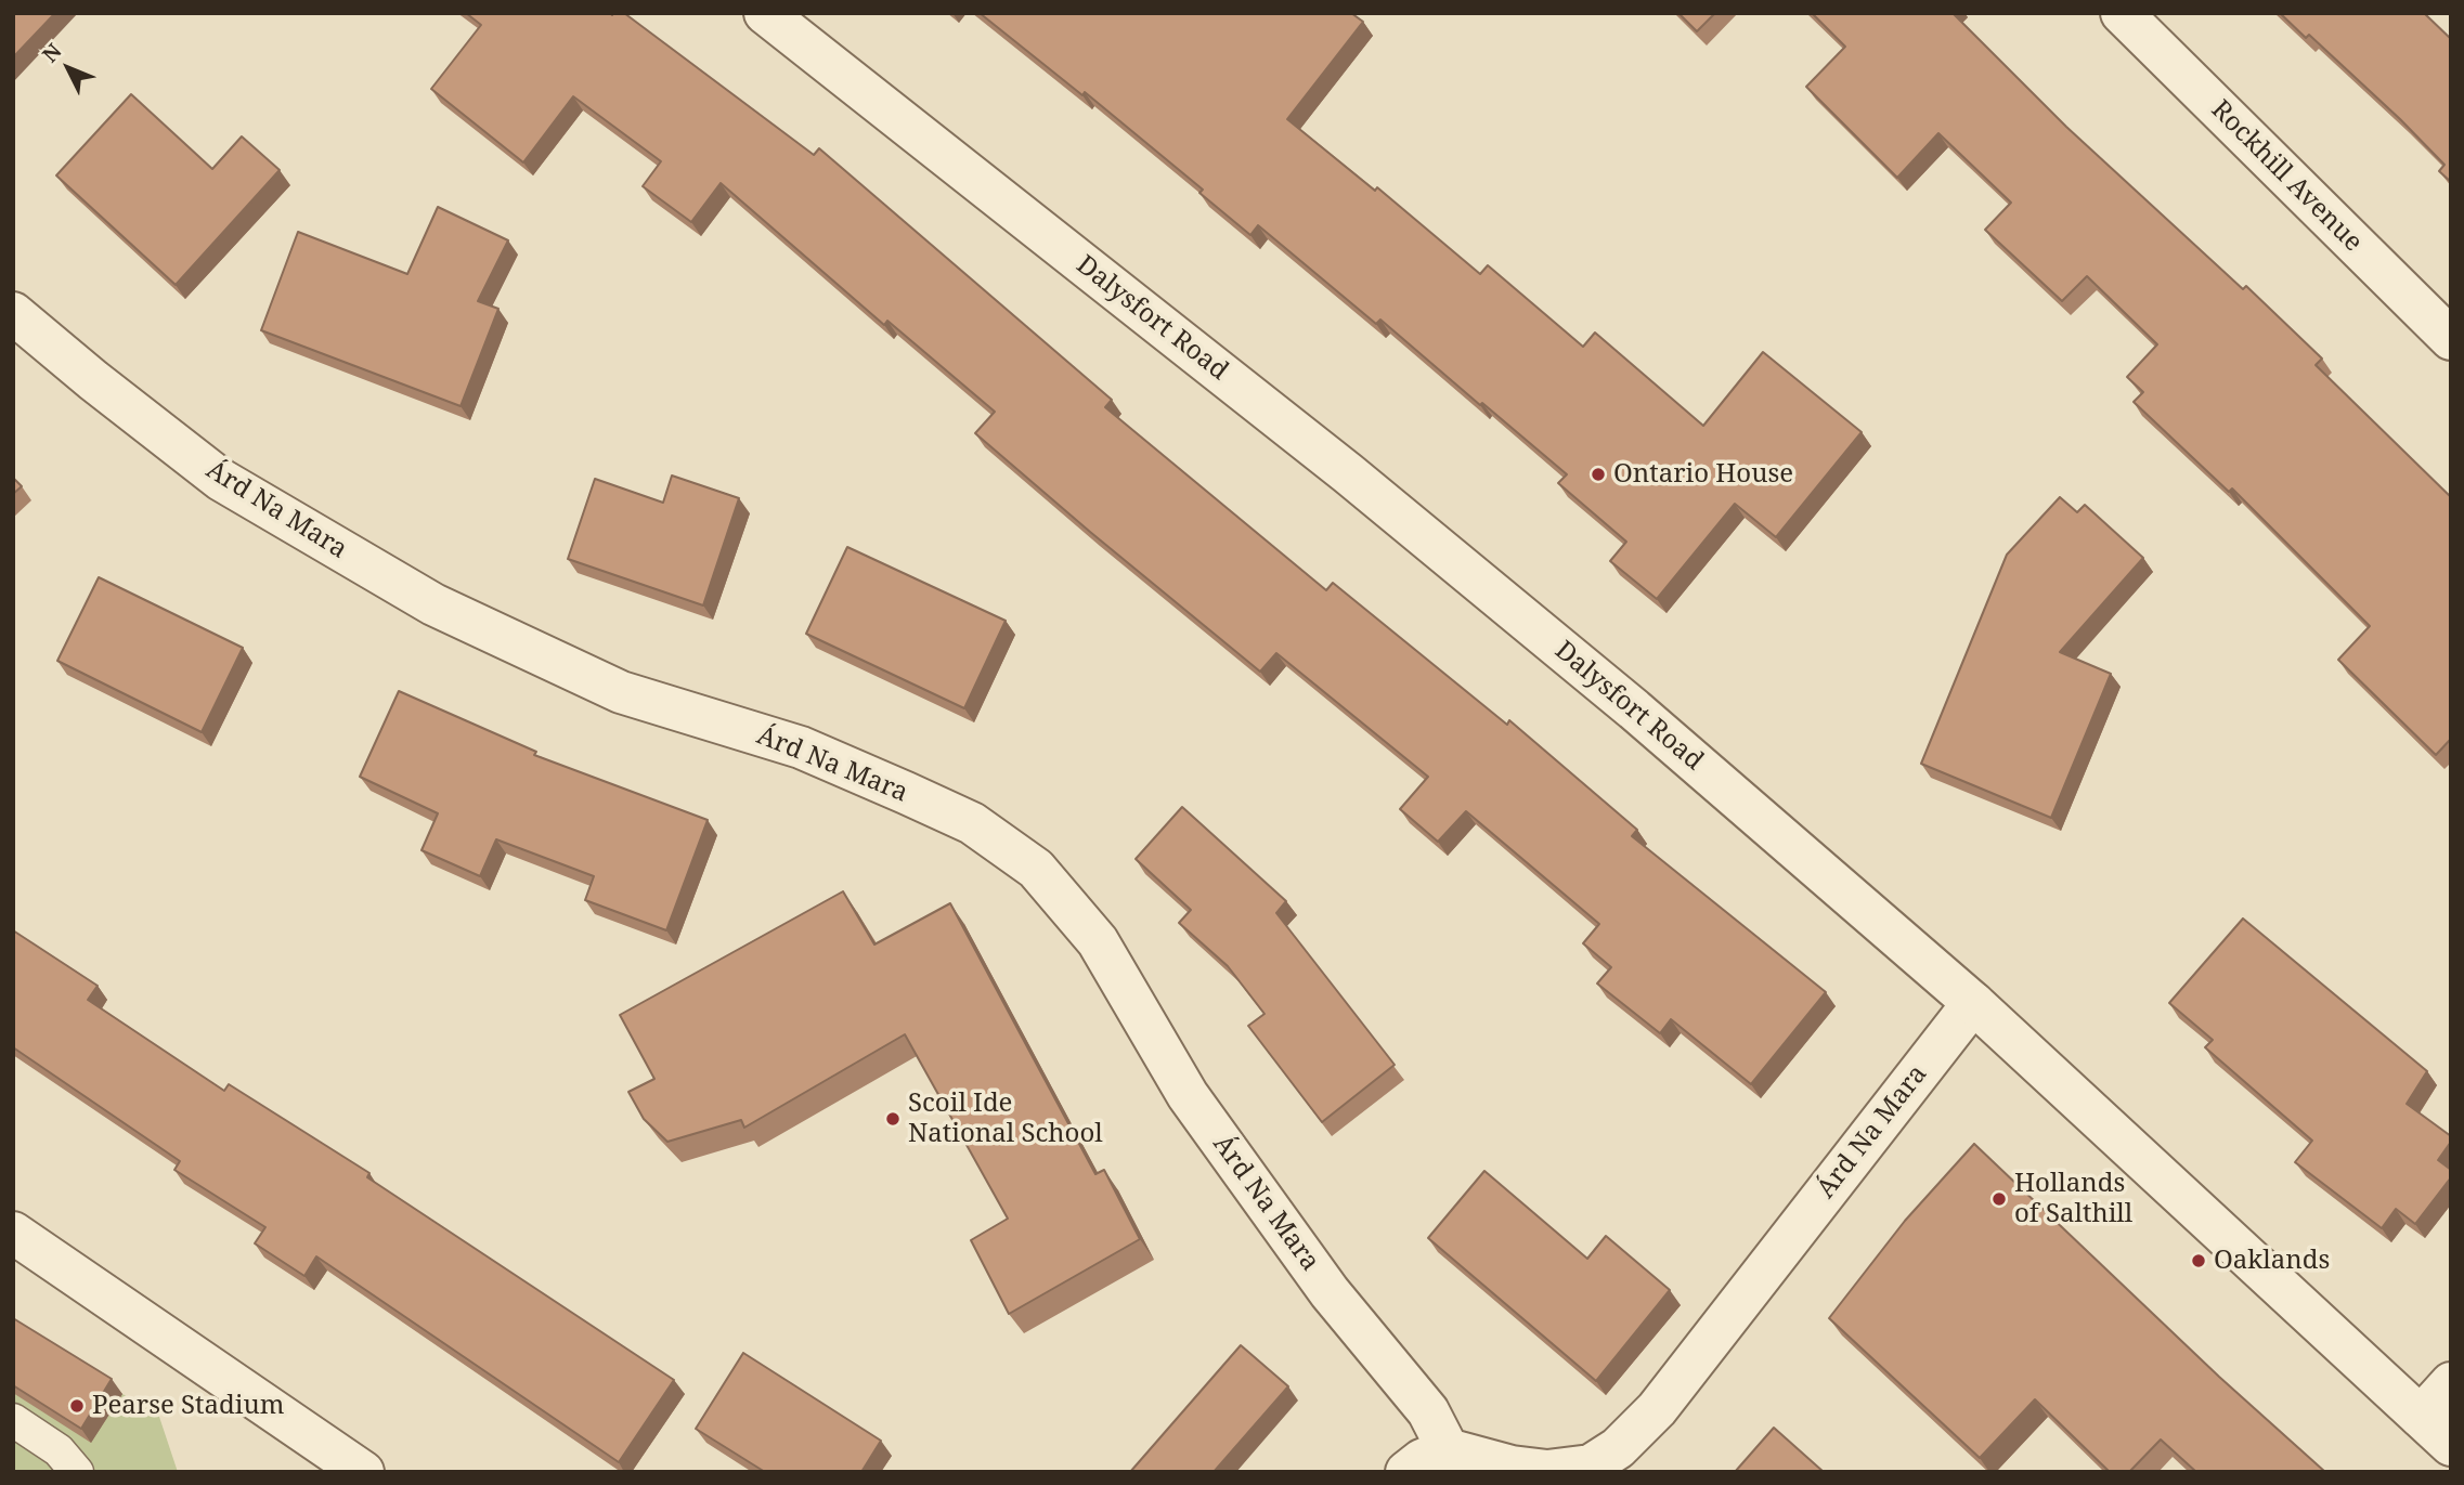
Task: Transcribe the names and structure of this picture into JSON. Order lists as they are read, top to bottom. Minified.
{"streets":{"street":["Rockhill Avenue","Dalysfort Road","Árd Na Mara"]},"crossings":[["Dalysfort Road","Árd Na Mara"]],"places":["Ontario House","Scoil Ide National School","Hollands of Salthill","Oaklands","Pearse Stadium"],"north":"top left"}
